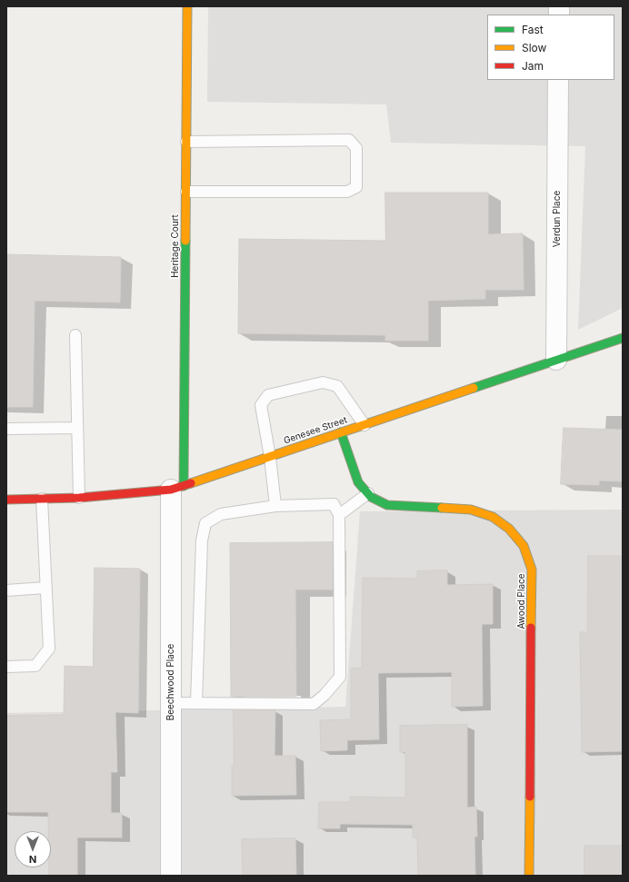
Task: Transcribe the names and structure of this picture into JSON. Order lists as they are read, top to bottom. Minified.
{"streets":{"street":["Verdun Place","Heritage Court","Genesee Street","Awood Place","Beechwood Place"]},"crossings":[["Verdun Place","Genesee Street"],["Heritage Court","Genesee Street"],["Heritage Court","Beechwood Place"],["Genesee Street","Awood Place"],["Genesee Street","Beechwood Place"]],"legend":["Fast","Slow","Jam"],"north":"bottom"}
